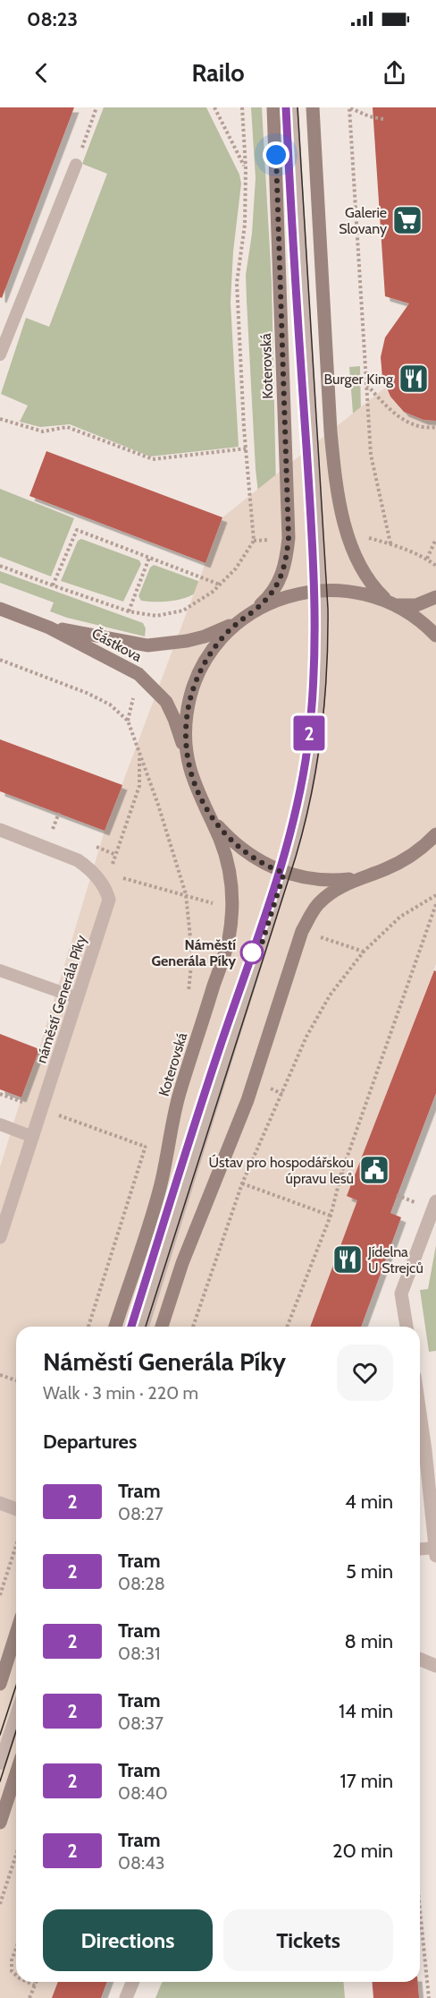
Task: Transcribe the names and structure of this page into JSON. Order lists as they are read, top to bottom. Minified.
{"streets":{"street":["Koterovská","Částkova","náměstí Generála Píky"]},"crossings":[["Koterovská","Částkova"]],"places":{"supermarket":["Galerie Slovany"],"restaurant":["Burger King","Jídelna U Strejců"],"other":["Náměstí Generála Píky"],"public building":["Ústav pro hospodářskou úpravu lesů"]},"lines":["tram line 2"],"page":{"status":"08:23","header":"Railo","on_map":"2","heading":[["Náměstí Generála Píky","Walk · 3 min · 220 m"],"Departures"],"list":[{"mark":"2","name":"Tram","note":"08:27","value":"4 min"},{"mark":"2","name":"Tram","note":"08:28","value":"5 min"},{"mark":"2","name":"Tram","note":"08:31","value":"8 min"},{"mark":"2","name":"Tram","note":"08:37","value":"14 min"},{"mark":"2","name":"Tram","note":"08:40","value":"17 min"},{"mark":"2","name":"Tram","note":"08:43","value":"20 min"}],"buttons":["Directions","Tickets"]}}
